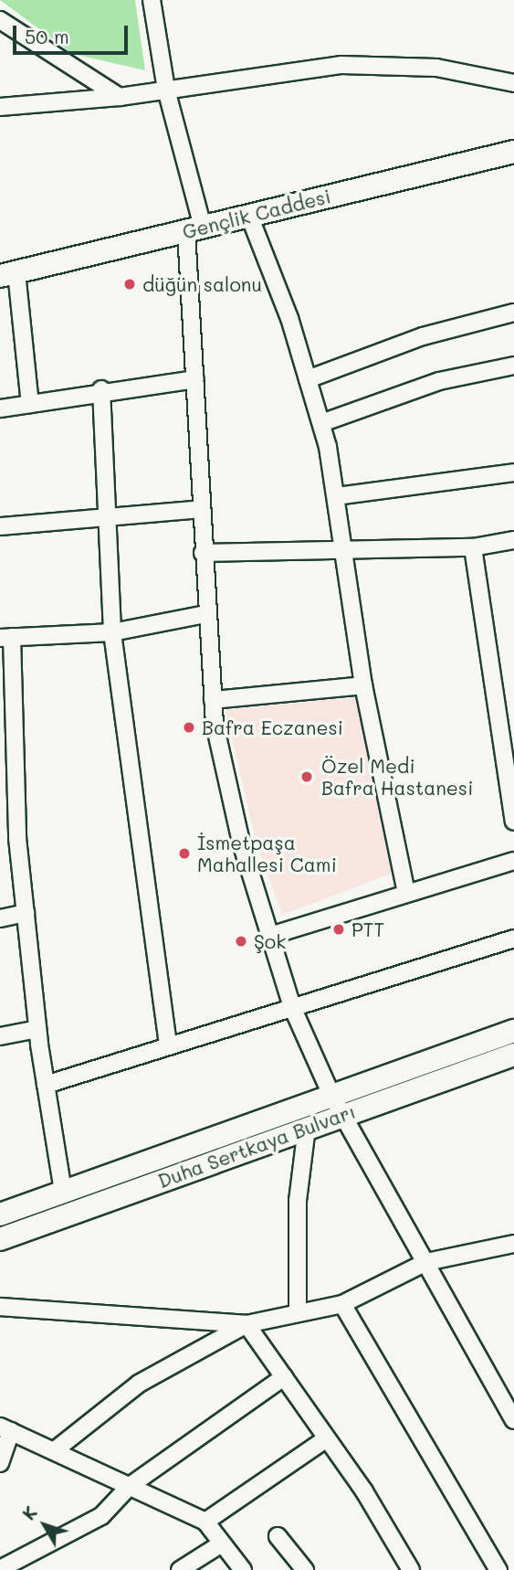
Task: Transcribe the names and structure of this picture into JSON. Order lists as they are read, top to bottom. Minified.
{"streets":{"main road":["Gençlik Caddesi","Duha Sertkaya Bulvarı"]},"places":["düğün salonu","Bafra Eczanesi","Özel Medi Bafra Hastanesi","İsmetpaşa Mahallesi Cami","PTT","Şok"],"scale_bar":"50 m","north":"top left"}
